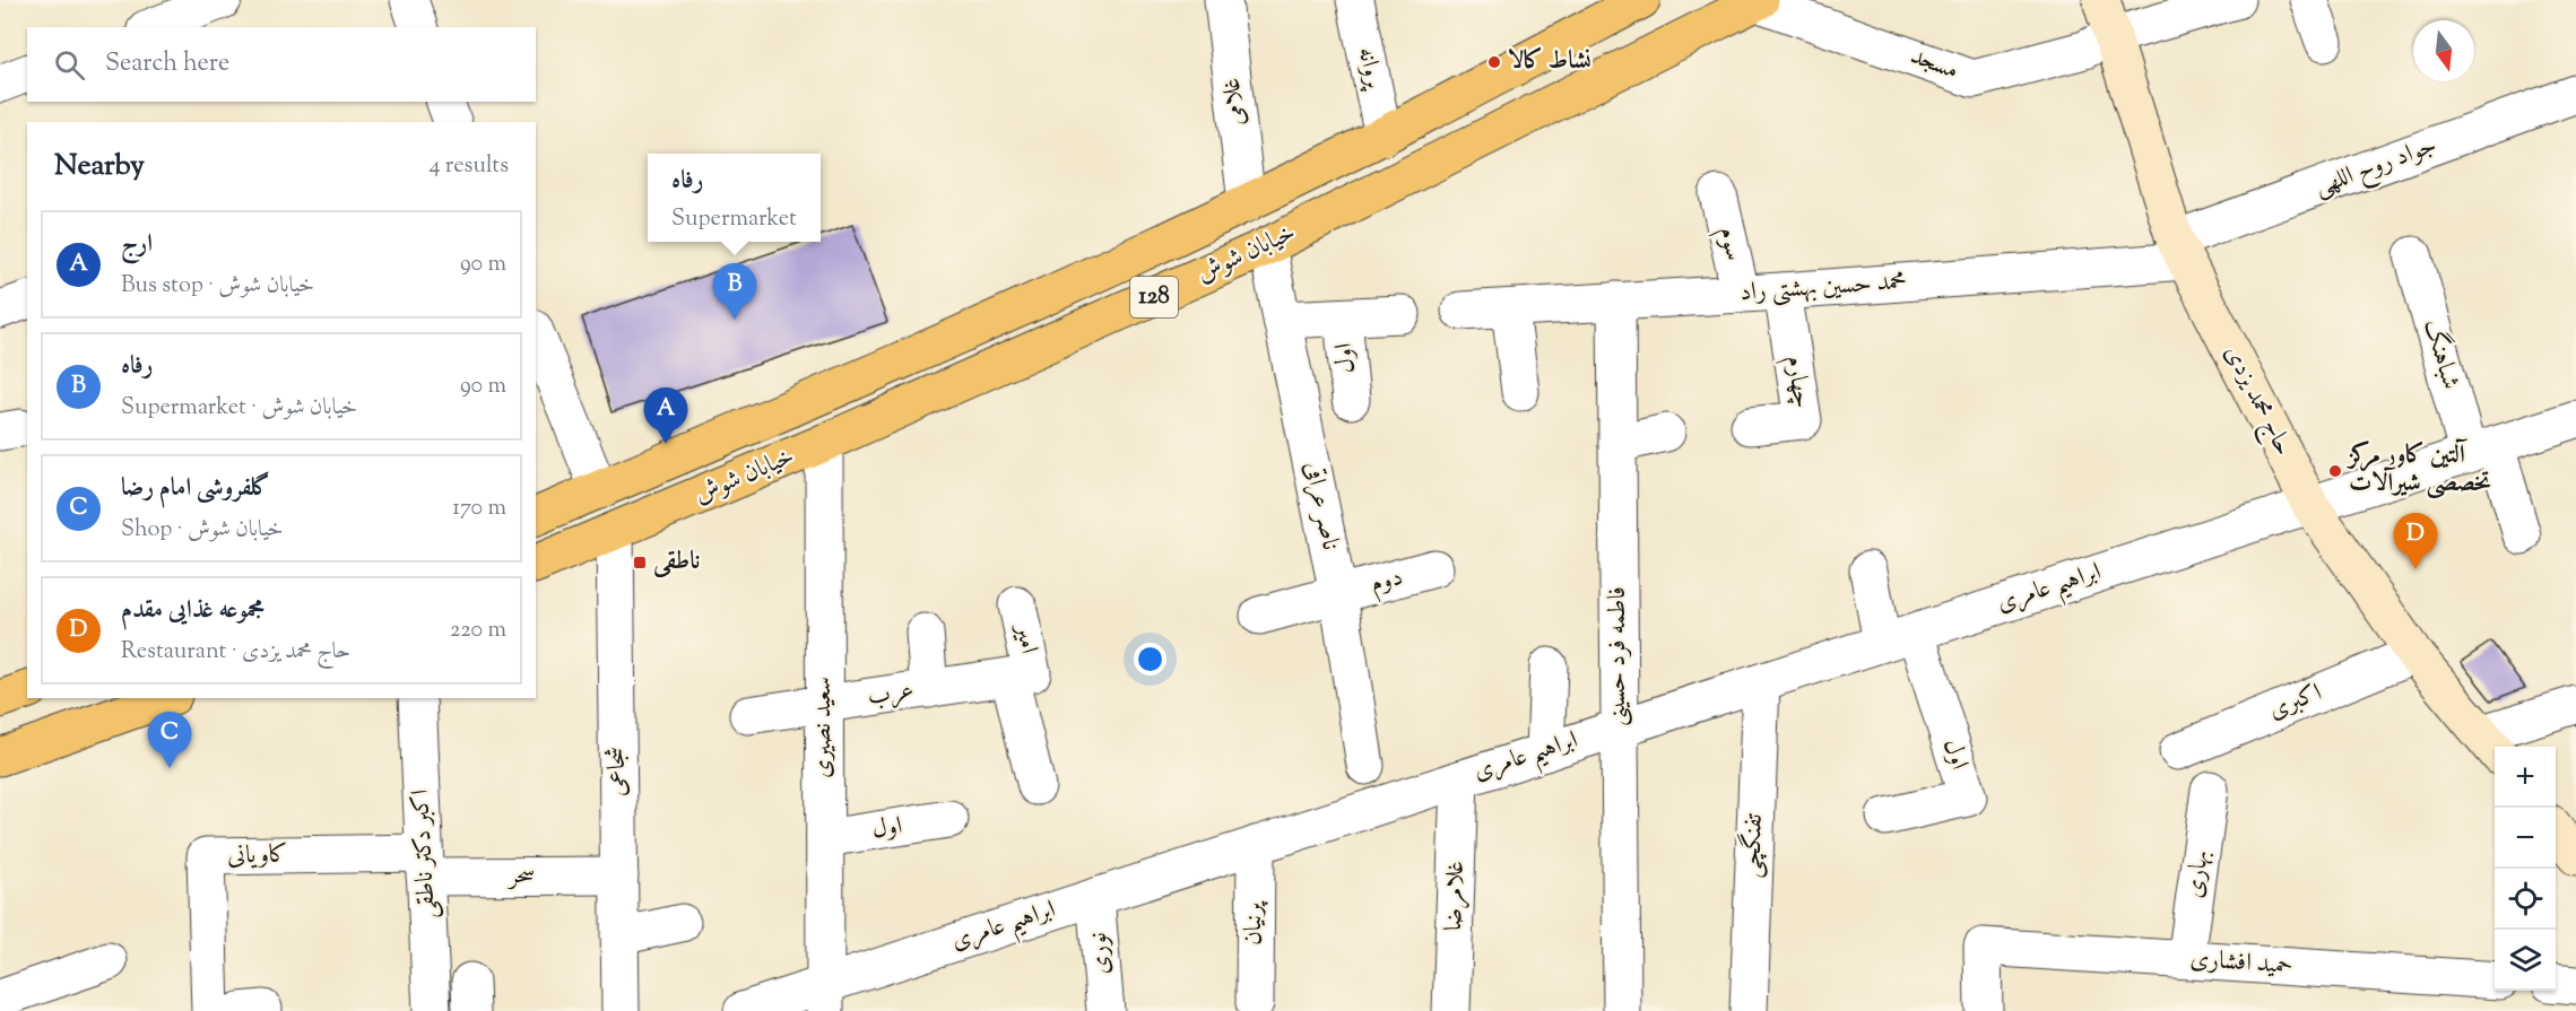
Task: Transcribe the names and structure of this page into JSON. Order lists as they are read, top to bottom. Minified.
{"streets":{"main road":["خیابان شوش","128"],"street":["مسجد","پروانه","غلامی","جواد روح اللهی","سوم","محمد حسین بهشتی راد","شباهنگ","اول","چهارم","حاج محمد یزدی","ناصر عراقی","دوم","ابراهیم عامری","امیر","فاطمه فرد حسینی","عرب","اکبری","سعید نصیری","شجاعی","تفنگچی","اکبر دکتر ناطقی","کاویانی","بهاری","سحر","غلامرضا","پرنیان","نوری","حمید افشاری"]},"crossings":[["مسجد","خیابان شوش"],["مسجد","حاج محمد یزدی"],["پروانه","خیابان شوش"],["غلامی","خیابان شوش"],["جواد روح اللهی","محمد حسین بهشتی راد"],["جواد روح اللهی","حاج محمد یزدی"],["سوم","محمد حسین بهشتی راد"],["خیابان شوش","ناصر عراقی"],["خیابان شوش","سعید نصیری"],["خیابان شوش","شجاعی"],["محمد حسین بهشتی راد","چهارم"],["محمد حسین بهشتی راد","حاج محمد یزدی"],["محمد حسین بهشتی راد","فاطمه فرد حسینی"],["شباهنگ","ابراهیم عامری"],["اول","ابراهیم عامری"],["اول","سعید نصیری"],["حاج محمد یزدی","ابراهیم عامری"],["حاج محمد یزدی","اکبری"],["ناصر عراقی","دوم"],["ابراهیم عامری","فاطمه فرد حسینی"],["ابراهیم عامری","سعید نصیری"],["ابراهیم عامری","تفنگچی"],["ابراهیم عامری","غلامرضا"],["ابراهیم عامری","پرنیان"],["ابراهیم عامری","نوری"],["امیر","عرب"],["عرب","سعید نصیری"],["شجاعی","سحر"],["اکبر دکتر ناطقی","کاویانی"],["اکبر دکتر ناطقی","سحر"],["کاویانی","سحر"],["بهاری","حمید افشاری"]],"places":{"other":["نشاط کالا","آلتین کاور مرکز تخصصی شیرآلات"],"transit":["ناطقی"]},"north":"bottom","page":{"search":"Search here","heading":["Nearby","4 results"],"popup":["رفاه","Supermarket"],"list":[{"mark":"A","name":"ارج","note":"Bus stop · خیابان شوش","value":"90 m"},{"mark":"B","name":"رفاه","note":"Supermarket · خیابان شوش","value":"90 m"},{"mark":"C","name":"گلفروشی امام رضا","note":"Shop · خیابان شوش","value":"170 m"},{"mark":"D","name":"مجموعه غذایی مقدم","note":"Restaurant · حاج محمد یزدی","value":"220 m"}],"pins":["B","A","D","C"],"map_buttons":["+","−"]}}
